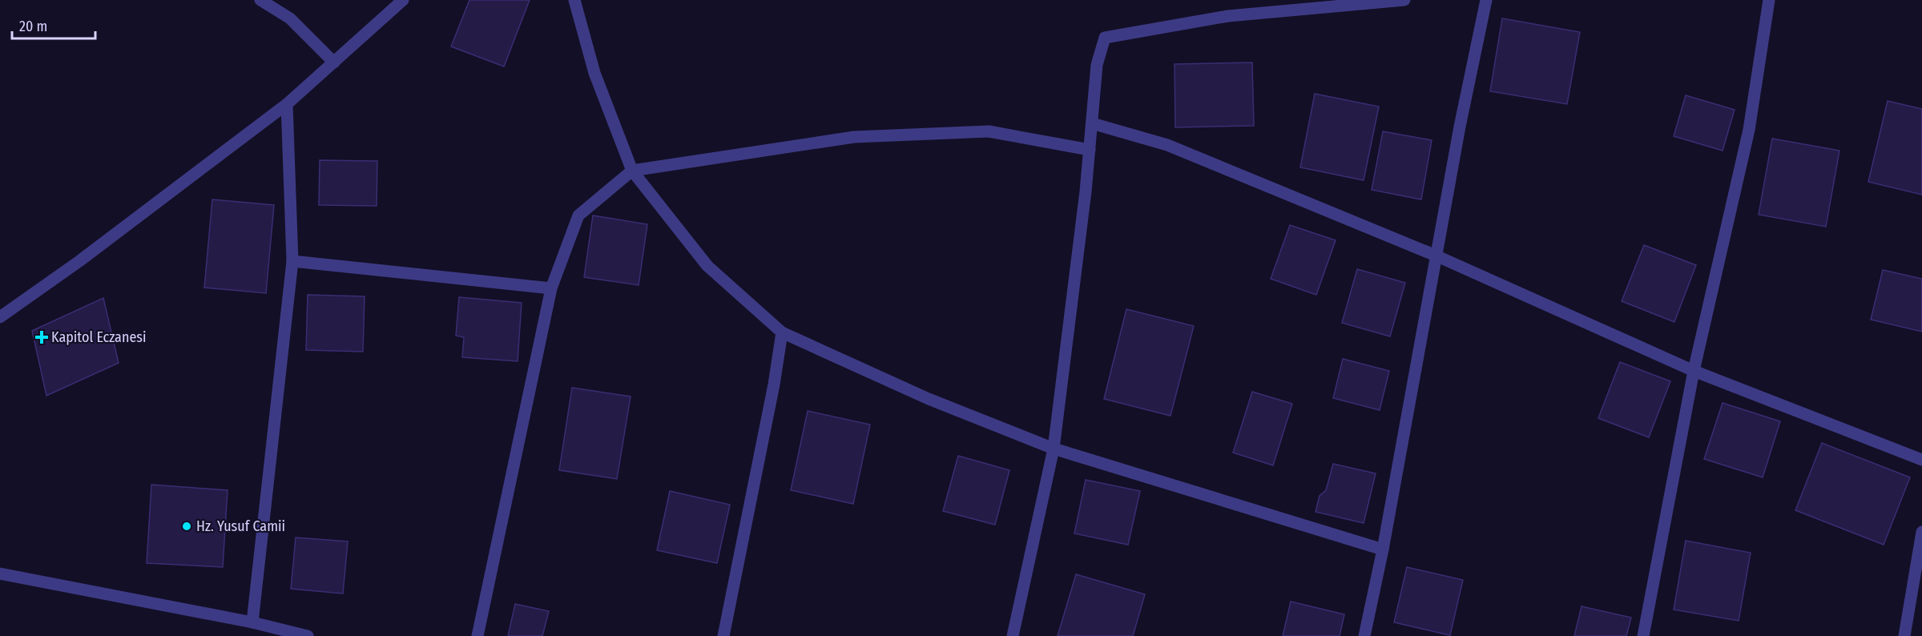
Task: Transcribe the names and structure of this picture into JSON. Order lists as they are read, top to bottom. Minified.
{"places":{"health":["Kapitol Eczanesi"],"other":["Hz. Yusuf Camii"]},"scale_bar":"20 m"}
